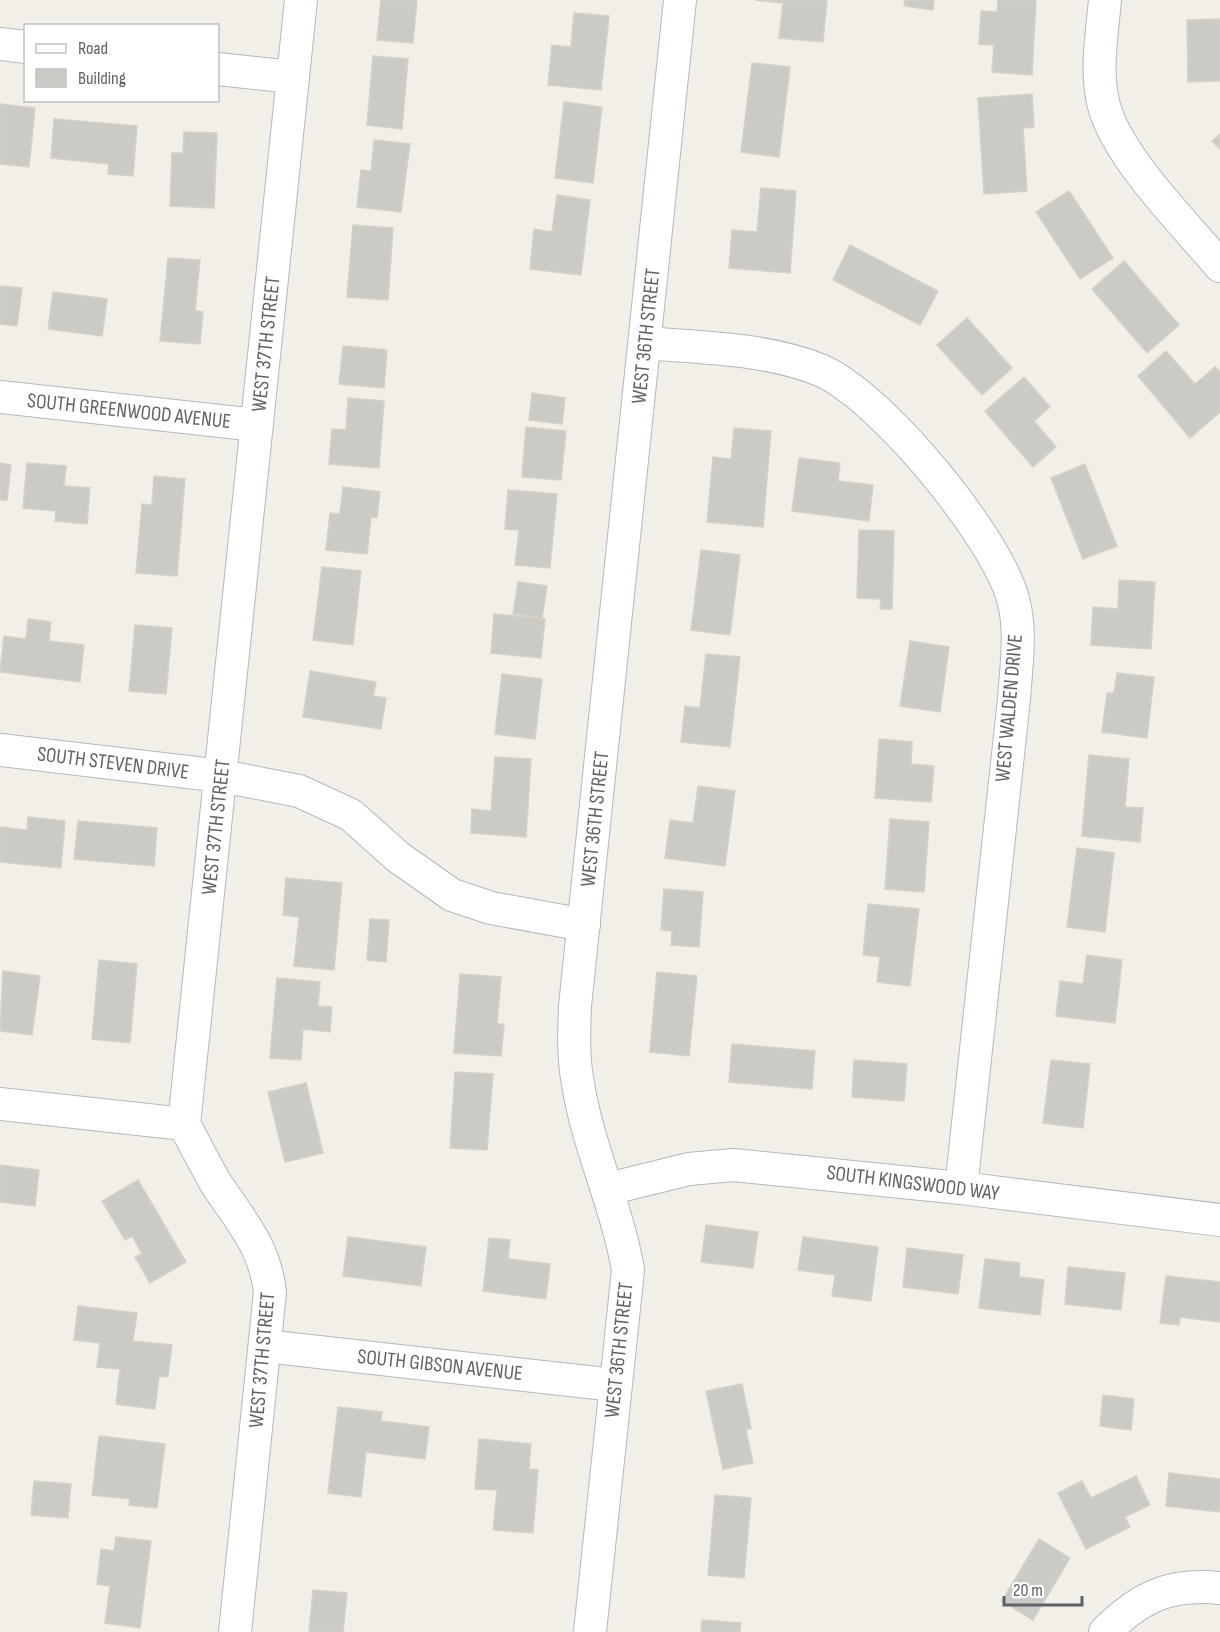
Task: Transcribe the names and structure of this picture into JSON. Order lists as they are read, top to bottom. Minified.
{"streets":{"street":["WEST 36TH STREET","WEST 37TH STREET","SOUTH GREENWOOD AVENUE","WEST WALDEN DRIVE","SOUTH STEVEN DRIVE","SOUTH KINGSWOOD WAY","SOUTH GIBSON AVENUE"]},"crossings":[["WEST 36TH STREET","WEST WALDEN DRIVE"],["WEST 36TH STREET","SOUTH STEVEN DRIVE"],["WEST 36TH STREET","SOUTH KINGSWOOD WAY"],["WEST 36TH STREET","SOUTH GIBSON AVENUE"],["WEST 37TH STREET","SOUTH GREENWOOD AVENUE"],["WEST 37TH STREET","SOUTH STEVEN DRIVE"],["WEST 37TH STREET","SOUTH GIBSON AVENUE"],["WEST WALDEN DRIVE","SOUTH KINGSWOOD WAY"]],"legend":["Road","Building"],"scale_bar":"20 m"}
